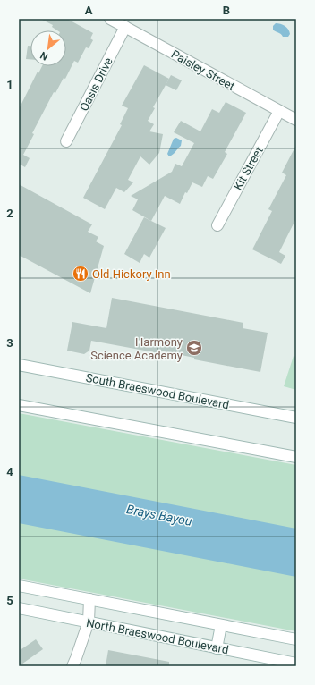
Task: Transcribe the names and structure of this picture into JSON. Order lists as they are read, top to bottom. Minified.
{"streets":{"main road":["Paisley Street","Oasis Drive","Kit Street","South Braeswood Boulevard","North Braeswood Boulevard"]},"crossings":[["Paisley Street","Oasis Drive"],["Paisley Street","Kit Street"]],"water":["Brays Bayou"],"places":{"restaurant":["Old Hickory Inn"],"school or university":["Harmony Science Academy"]},"north":"bottom left","grid":{"columns":["A","B"],"rows":["1","2","3","4","5"]}}
